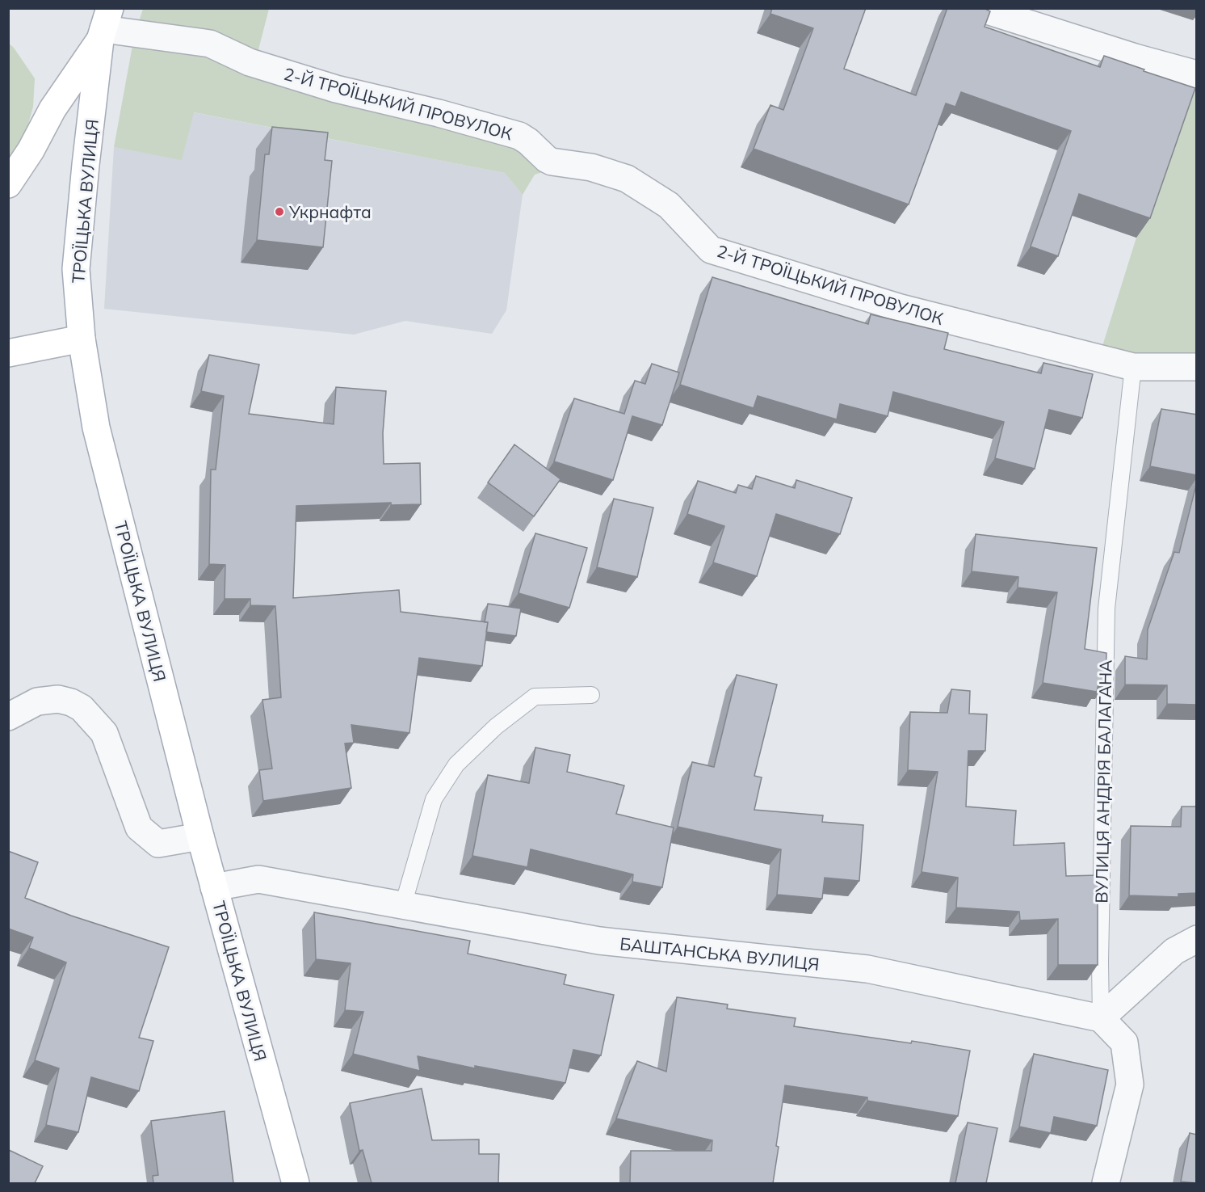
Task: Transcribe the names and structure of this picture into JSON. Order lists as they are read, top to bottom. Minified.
{"streets":{"main road":["ТРОЇЦЬКА ВУЛИЦЯ"],"street":["2-Й ТРОЇЦЬКИЙ ПРОВУЛОК","БАШТАНСЬКА ВУЛИЦЯ"],"lane":["ВУЛИЦЯ АНДРІЯ БАЛАГАНА"]},"crossings":[["2-Й ТРОЇЦЬКИЙ ПРОВУЛОК","ТРОЇЦЬКА ВУЛИЦЯ"],["2-Й ТРОЇЦЬКИЙ ПРОВУЛОК","ВУЛИЦЯ АНДРІЯ БАЛАГАНА"],["ТРОЇЦЬКА ВУЛИЦЯ","БАШТАНСЬКА ВУЛИЦЯ"],["ВУЛИЦЯ АНДРІЯ БАЛАГАНА","БАШТАНСЬКА ВУЛИЦЯ"]],"places":["Укрнафта"]}
